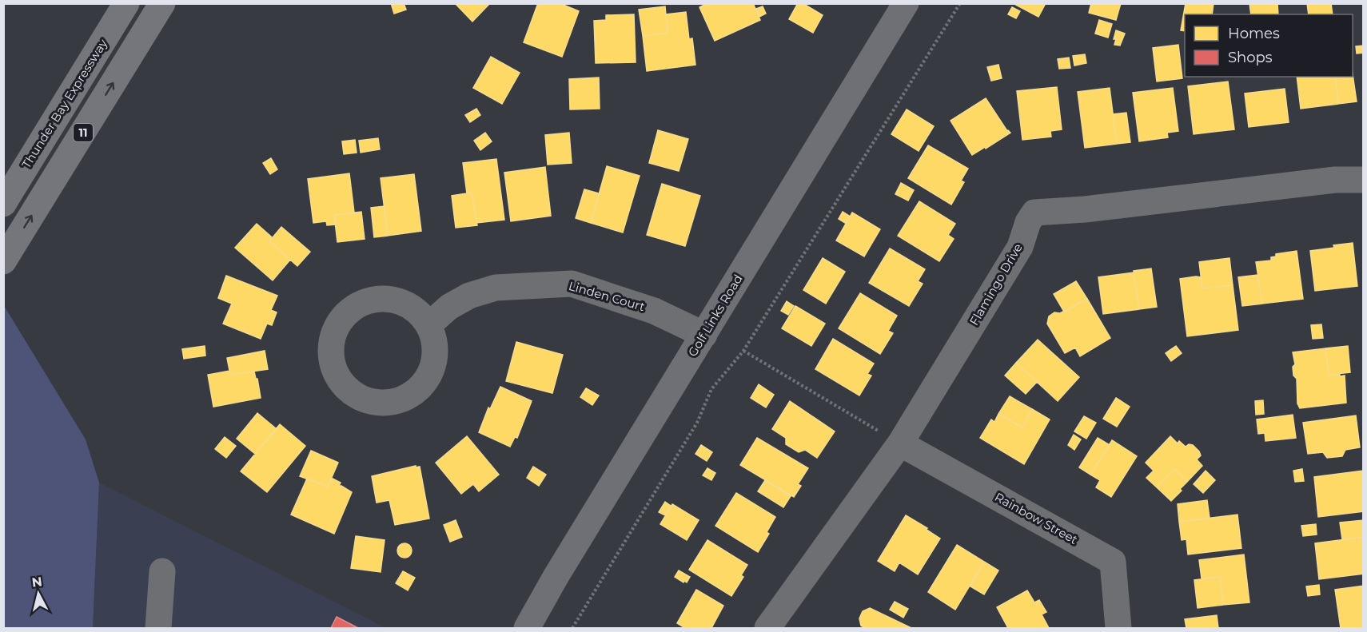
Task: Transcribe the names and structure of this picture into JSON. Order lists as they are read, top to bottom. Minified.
{"streets":{"highway":["Thunder Bay Expressway","11"],"main road":["Golf Links Road"],"street":["Flamingo Drive","Linden Court","Rainbow Street"]},"crossings":[["Flamingo Drive","Rainbow Street"],["Linden Court","Golf Links Road"]],"legend":["Homes","Shops"],"north":"top"}
